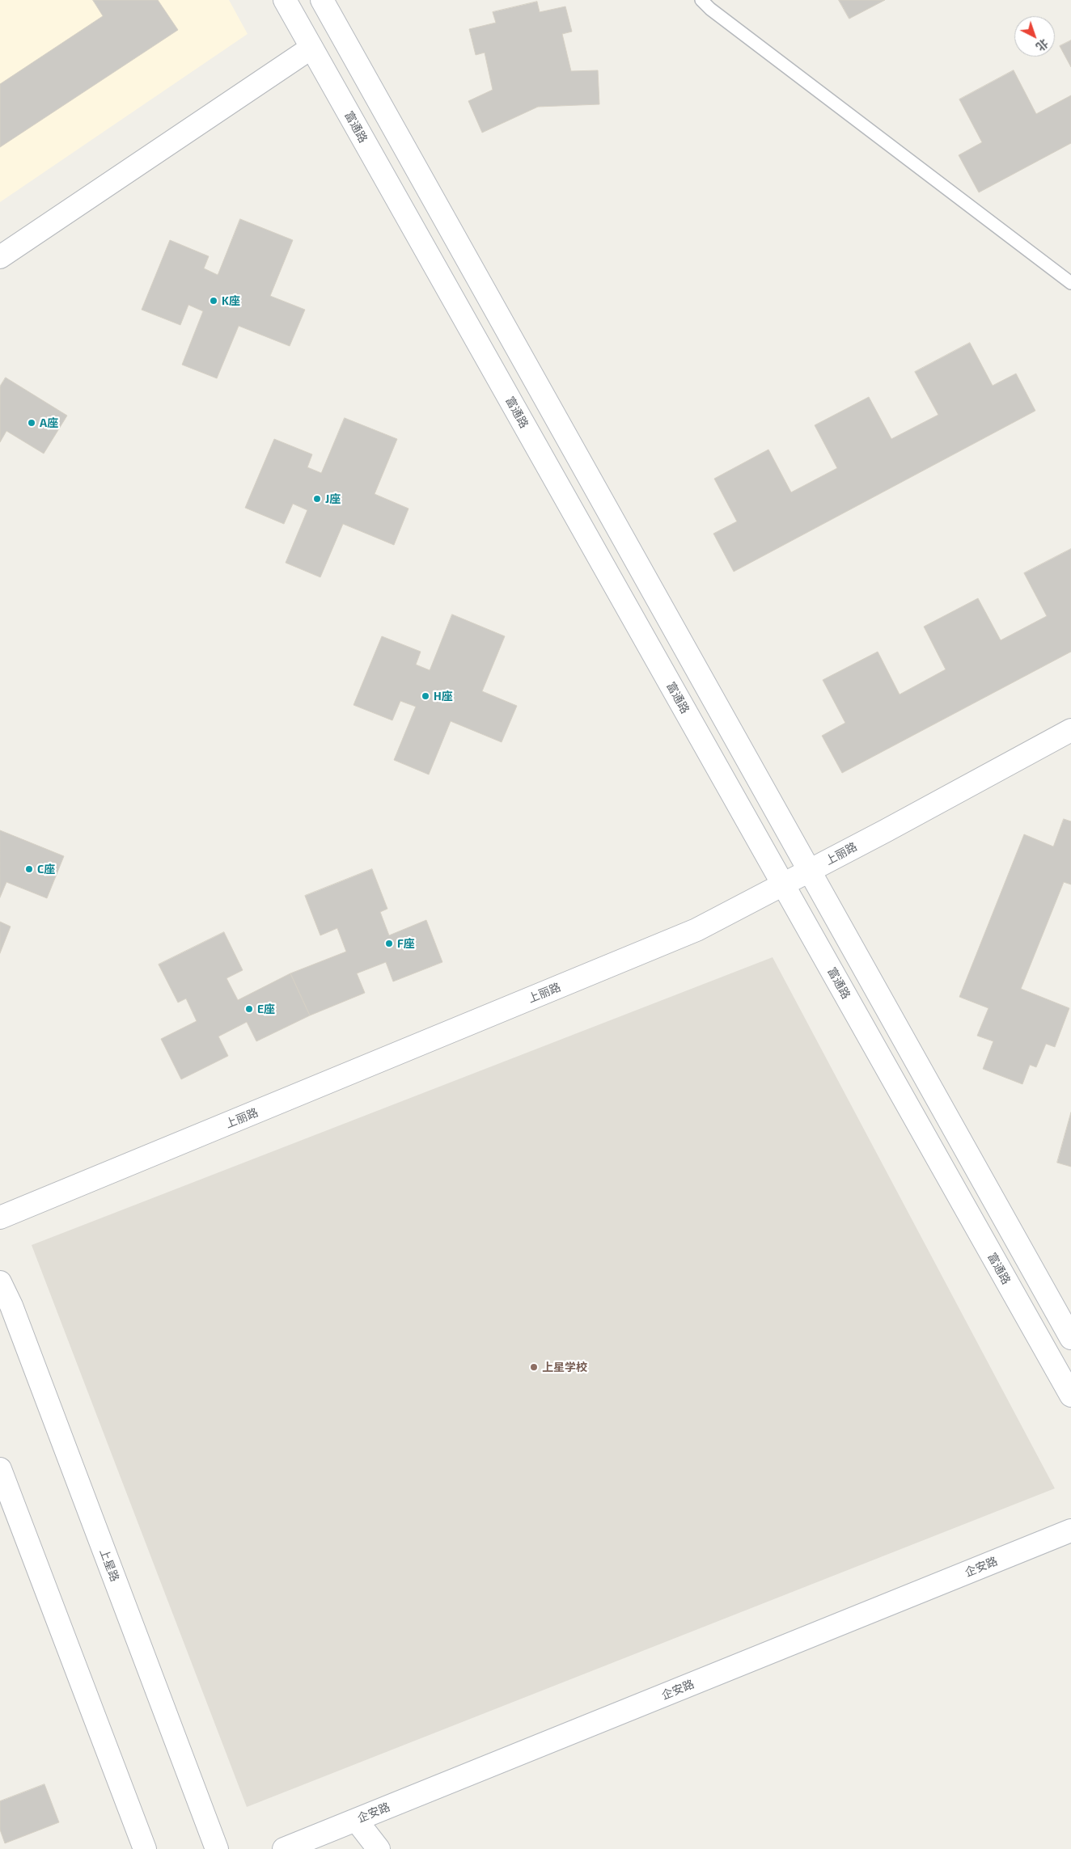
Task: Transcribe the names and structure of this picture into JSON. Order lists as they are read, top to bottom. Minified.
{"streets":{"street":["富通路","上丽路","上星路","企安路"]},"crossings":[["富通路","上丽路"]],"places":["K座","A座","J座","H座","C座","F座","E座","上星学校"],"north":"bottom right"}
